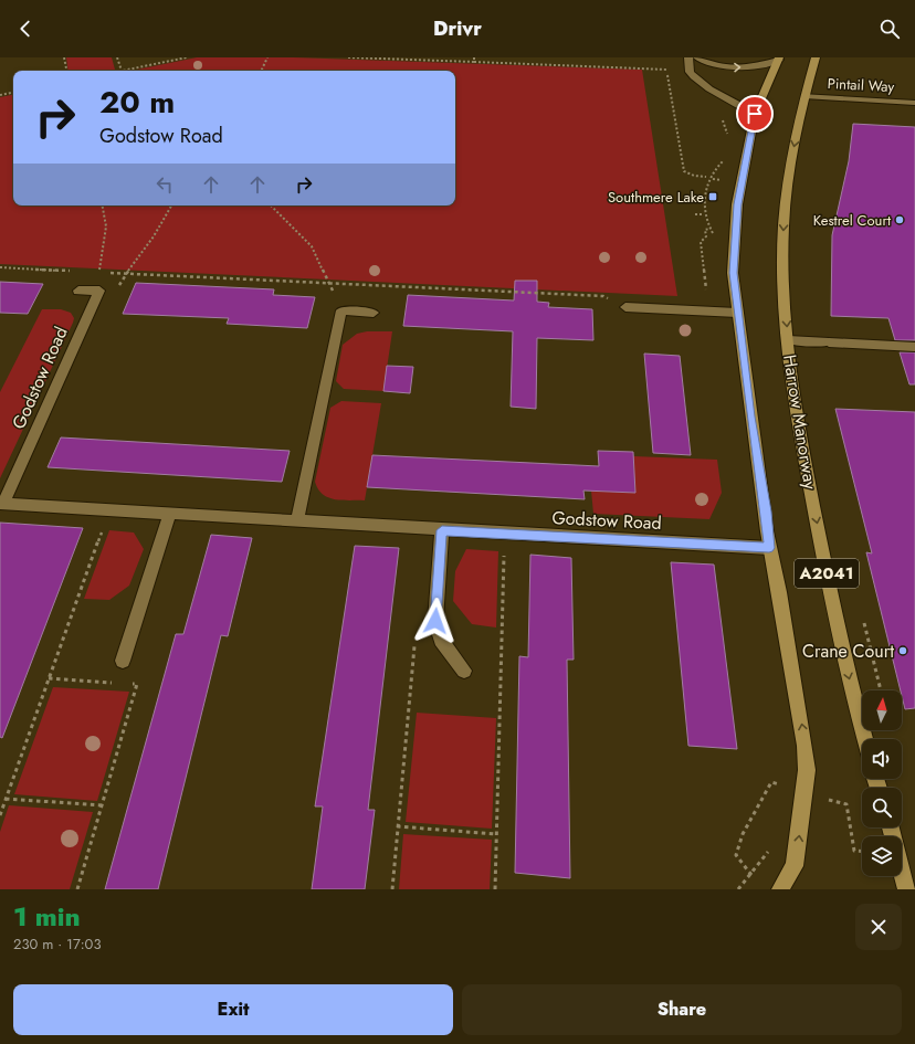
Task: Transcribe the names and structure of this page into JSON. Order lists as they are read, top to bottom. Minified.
{"streets":{"main road":["Harrow Manorway","A2041"],"street":["Pintail Way","Godstow Road"]},"crossings":[["Pintail Way","Harrow Manorway"],["Godstow Road","A2041"]],"places":{"transit":["Southmere Lake"],"other":["Kestrel Court","Crane Court"]},"north":"top","page":{"header":"Drivr","turn":["20 m","Godstow Road"],"heading":["1 min","230 m · 17:03"],"buttons":["Exit","Share"]}}
